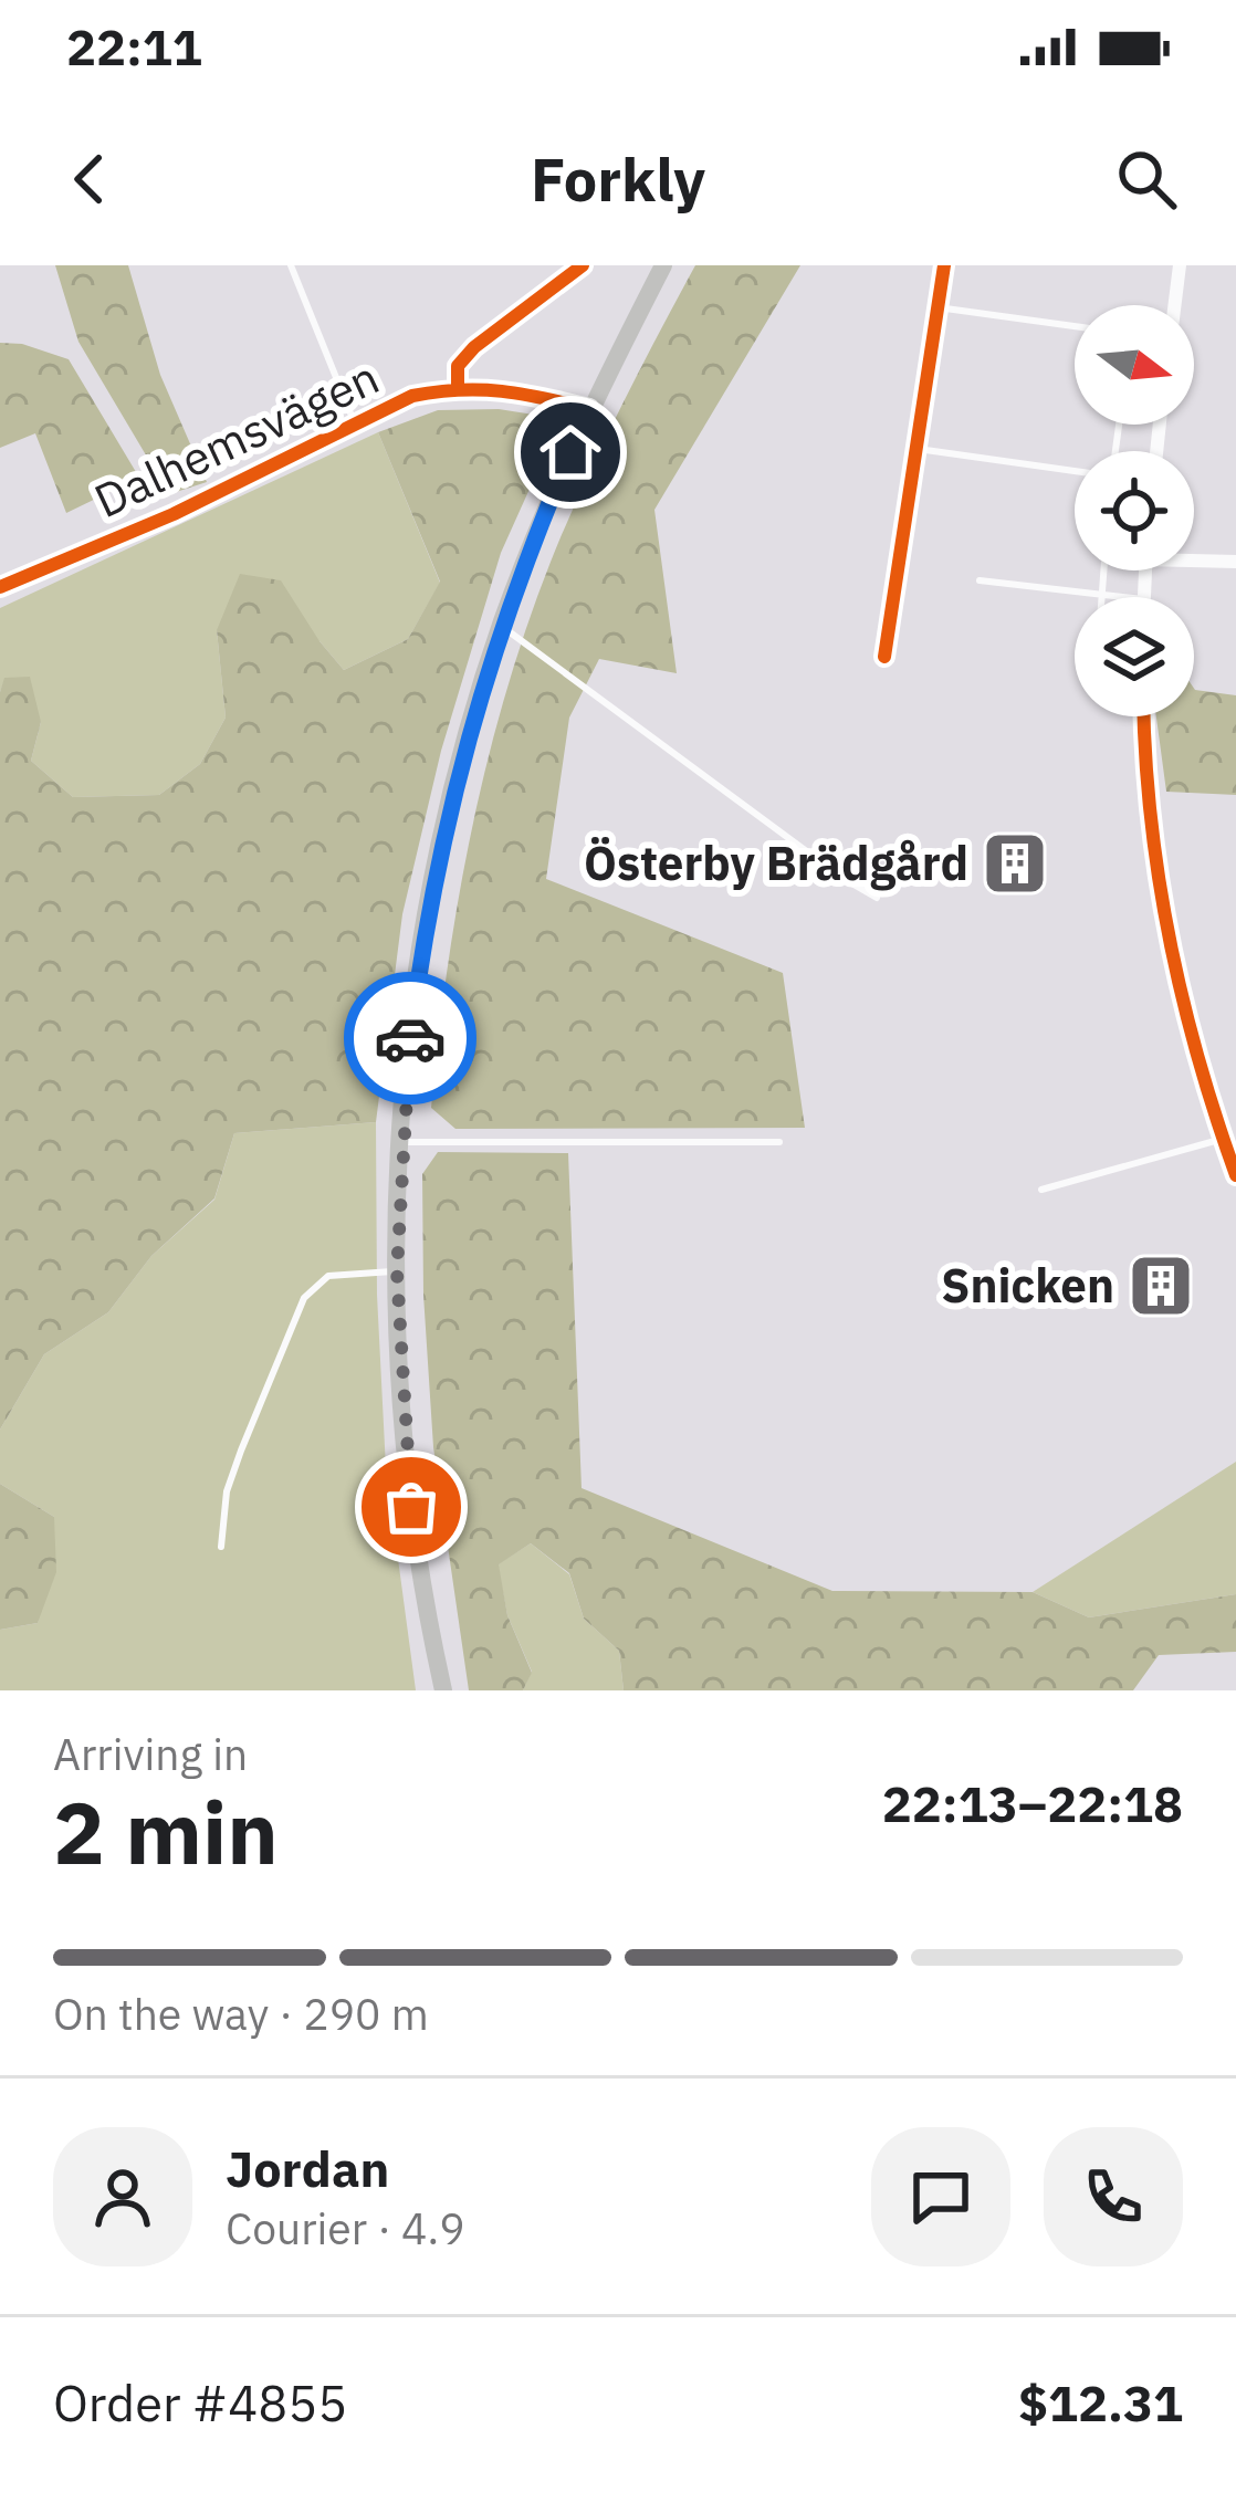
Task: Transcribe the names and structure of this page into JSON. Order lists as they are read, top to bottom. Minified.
{"streets":{"main road":["Dalhemsvägen"]},"places":{"building":["Österby Brädgård","Snicken"]},"north":"right","page":{"status":"22:11","header":"Forkly","heading":["2 min","Arriving in","22:13–22:18"],"panel":["Jordan","Courier · 4.9","Order #4855","$12.31"],"bar":"On the way · 290 m"}}
